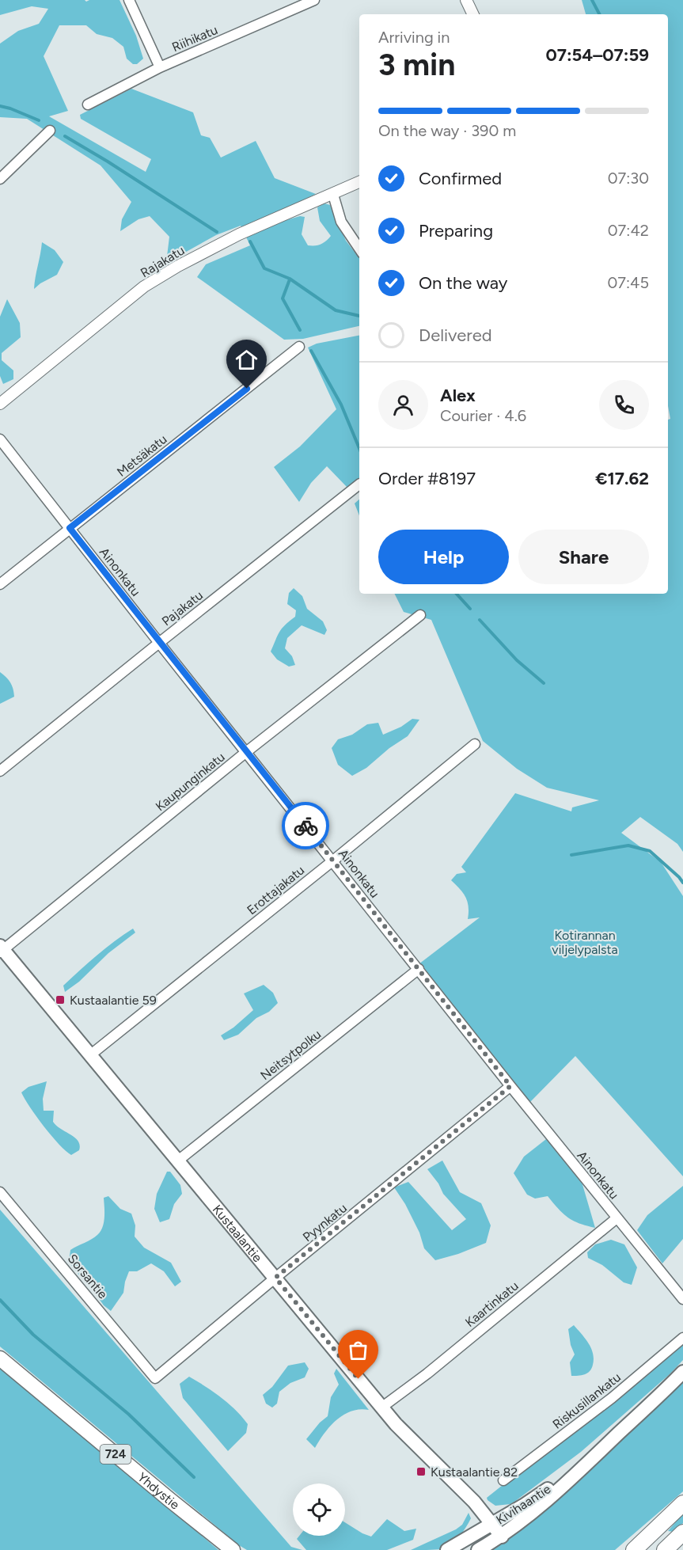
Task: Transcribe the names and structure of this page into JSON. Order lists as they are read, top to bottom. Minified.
{"streets":{"main road":["Kustaalantie","724","Yhdystie","Kivihaantie"],"street":["Riihikatu","Rajakatu","Metsäkatu","Ainonkatu","Pajakatu","Kaupunginkatu","Erottajakatu","Neitsytpolku","Pyynkatu","Sorsantie","Kaartinkatu","Riskusillankatu"]},"crossings":[["Metsäkatu","Ainonkatu"],["Ainonkatu","Pajakatu"],["Ainonkatu","Kaupunginkatu"],["Ainonkatu","Erottajakatu"],["Ainonkatu","Neitsytpolku"],["Ainonkatu","Pyynkatu"],["Ainonkatu","Kaartinkatu"],["Kaupunginkatu","Kustaalantie"],["Erottajakatu","Kustaalantie"],["Neitsytpolku","Kustaalantie"],["Pyynkatu","Kustaalantie"],["Pyynkatu","Sorsantie"],["Kustaalantie","Kaartinkatu"],["Kustaalantie","Kivihaantie"]],"parks":["Kotirannan viljelypalsta"],"places":{"transit":["Kustaalantie 59","Kustaalantie 82"]},"page":{"heading":["3 min","Arriving in","07:54–07:59"],"panel":["Alex","Courier · 4.6","Order #8197","€17.62"],"bar":"On the way · 390 m","list":[["Confirmed","07:30"],["Preparing","07:42"],["On the way","07:45"],"Delivered"],"buttons":["Help","Share"]}}
